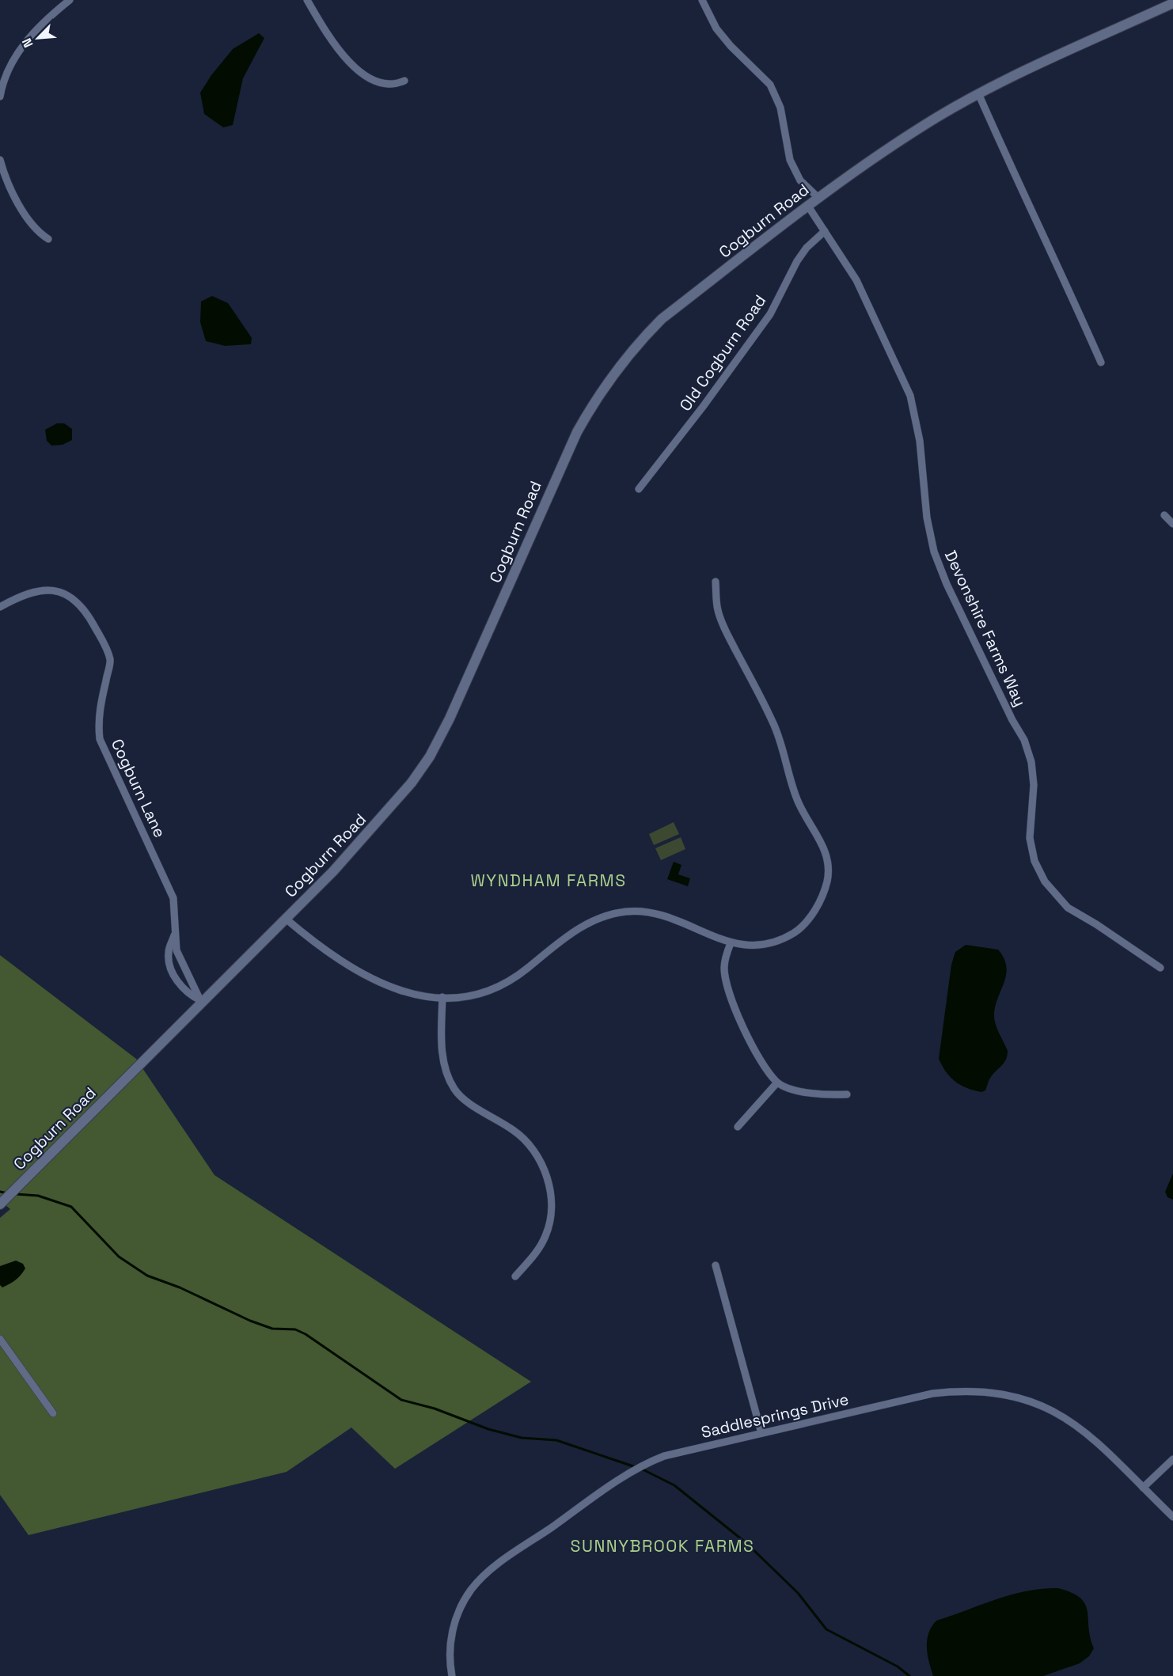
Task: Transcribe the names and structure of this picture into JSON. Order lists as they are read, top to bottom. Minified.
{"streets":{"street":["Cogburn Road","Old Cogburn Road","Devonshire Farms Way","Cogburn Lane","Saddlesprings Drive"]},"crossings":[["Cogburn Road","Devonshire Farms Way"],["Cogburn Road","Cogburn Lane"],["Old Cogburn Road","Devonshire Farms Way"]],"districts":["WYNDHAM FARMS","SUNNYBROOK FARMS"],"north":"bottom left"}
